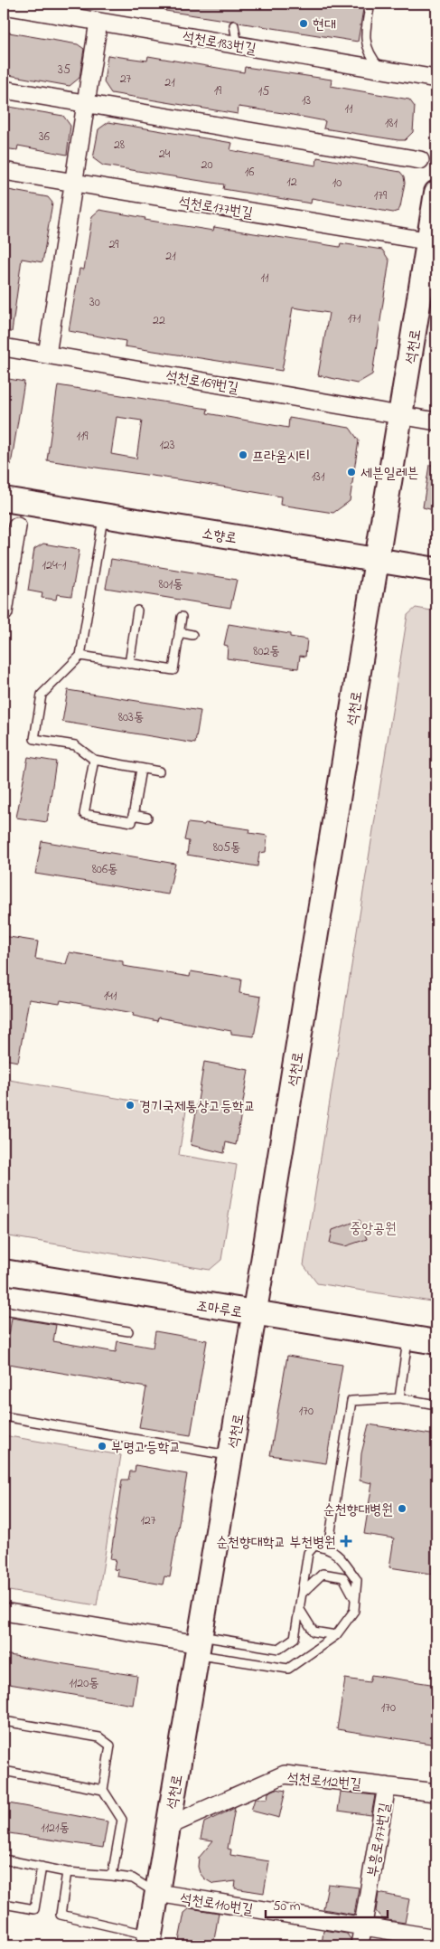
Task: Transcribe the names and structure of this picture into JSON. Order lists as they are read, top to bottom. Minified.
{"streets":{"street":["석천로183번길","석천로177번길","석천로","석천로169번길","소향로","조마루로","석천로112번길","부흥로177번길","석천로110번길"]},"crossings":[["석천로177번길","석천로"],["석천로","석천로169번길"],["석천로","소향로"],["석천로","조마루로"],["석천로","석천로112번길"],["석천로","석천로110번길"],["석천로112번길","부흥로177번길"],["부흥로177번길","석천로110번길"]],"parks":["중앙공원"],"places":{"other":["현대","프라움시티","세븐일레븐","경기국제통상고등학교","부명고등학교","순천향대병원"],"health":["순천향대학교 부천병원"]},"house_numbers":["35","27","21","19","15","13","11","181","36","28","24","20","16","12","10","179","29","21","11","30","171","22","119","123","131","124-1","801동","802동","803동","805동","806동","141","170","127","1120동","170","1121동"],"scale_bar":"50 m"}
